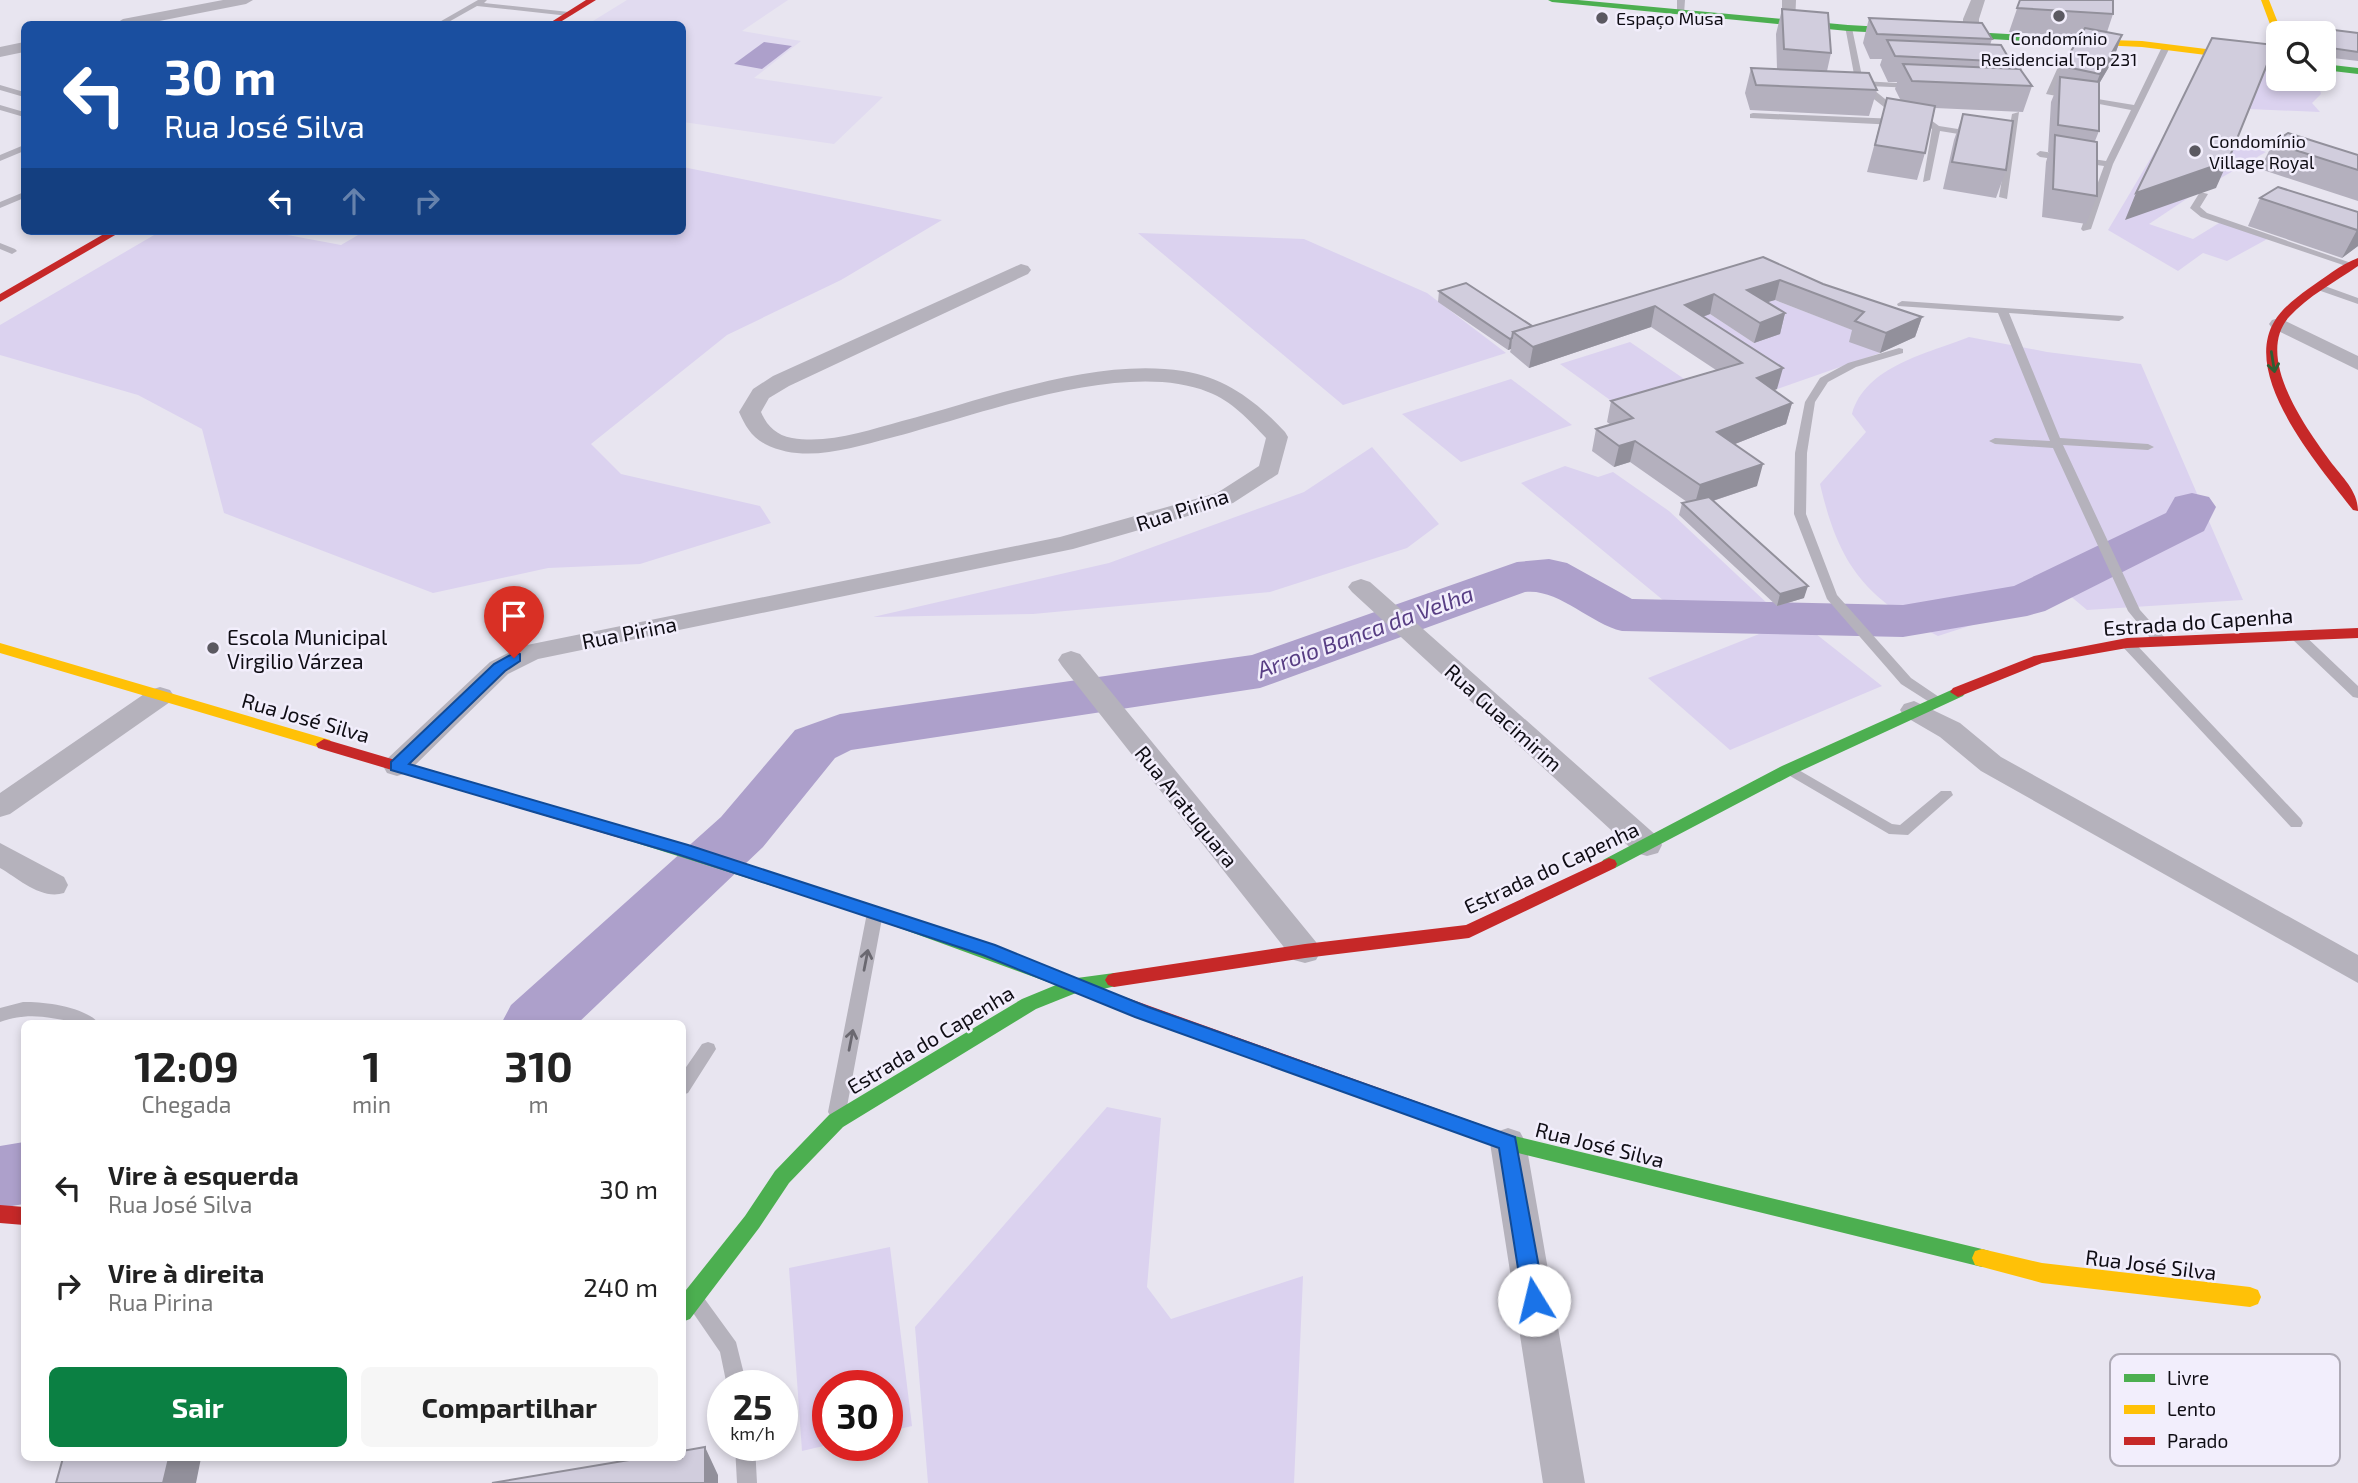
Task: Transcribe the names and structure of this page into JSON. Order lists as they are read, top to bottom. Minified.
{"streets":{"street":["Rua Pirina","Estrada do Capenha","Rua José Silva","Rua Guacimirim","Rua Aratuquara"]},"crossings":[["Rua Pirina","Rua José Silva"],["Estrada do Capenha","Rua José Silva"],["Estrada do Capenha","Rua Guacimirim"],["Estrada do Capenha","Rua Aratuquara"]],"water":["Arroio Banca da Velha"],"places":["Condomínio Residencial Top 231","Espaço Musa","Condomínio Village Royal","Escola Municipal Virgilio Várzea"],"legend":["Livre","Lento","Parado"],"page":{"turn":["30 m","Rua José Silva"],"eta":["12:09","Chegada","1","min","310","m"],"list":[{"name":"Vire à esquerda","note":"Rua José Silva","value":"30 m"},{"name":"Vire à direita","note":"Rua Pirina","value":"240 m"}],"buttons":["Sair","Compartilhar"],"speed":"25 km/h","limit":"30"}}
